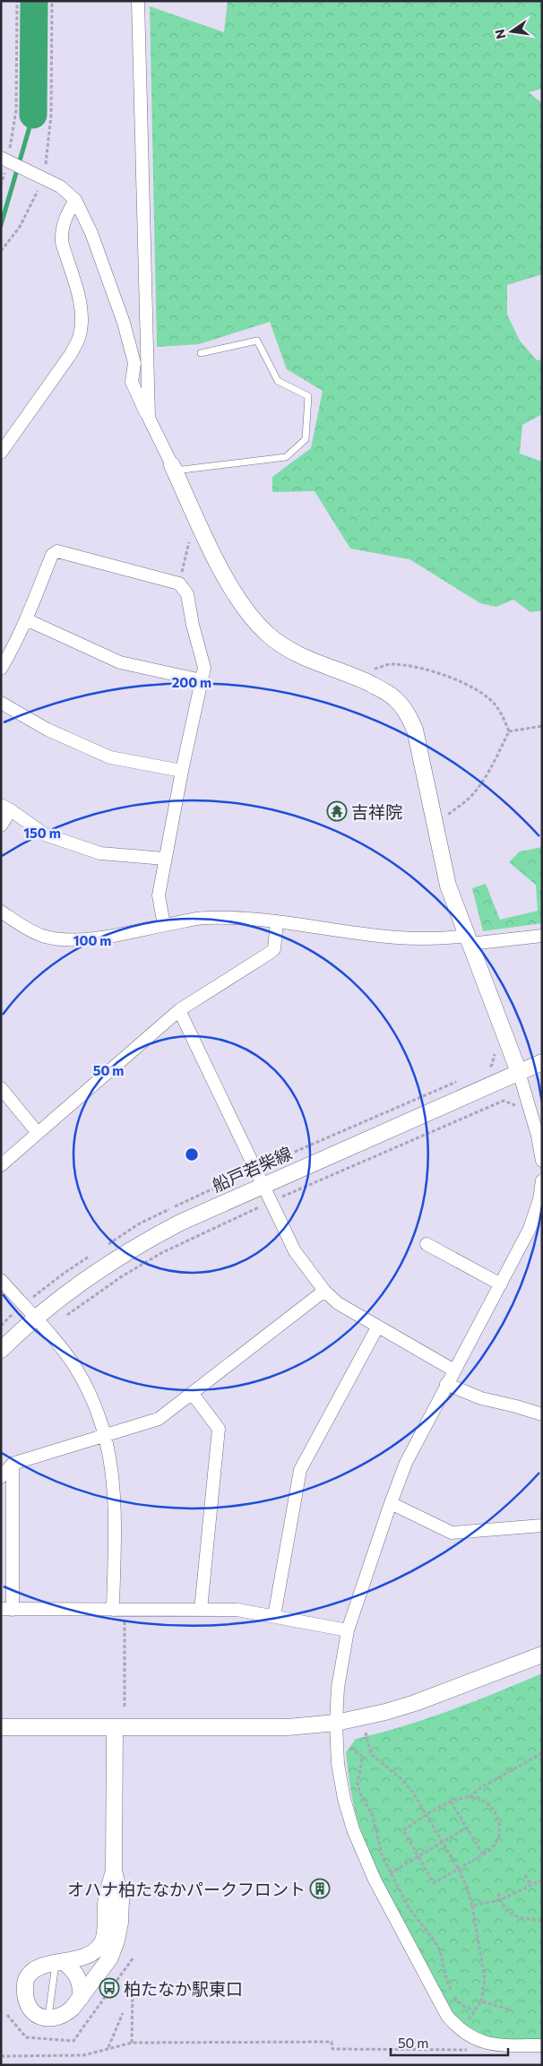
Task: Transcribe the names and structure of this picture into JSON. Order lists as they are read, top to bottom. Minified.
{"streets":{"street":["船戸若柴線"]},"places":{"temple":["吉祥院"],"building":["オハナ柏たなかパークフロント"],"bus stop":["柏たなか駅東口"]},"scale_bar":"50 m","north":"left","rings":["200 m","150 m","100 m","50 m"]}
